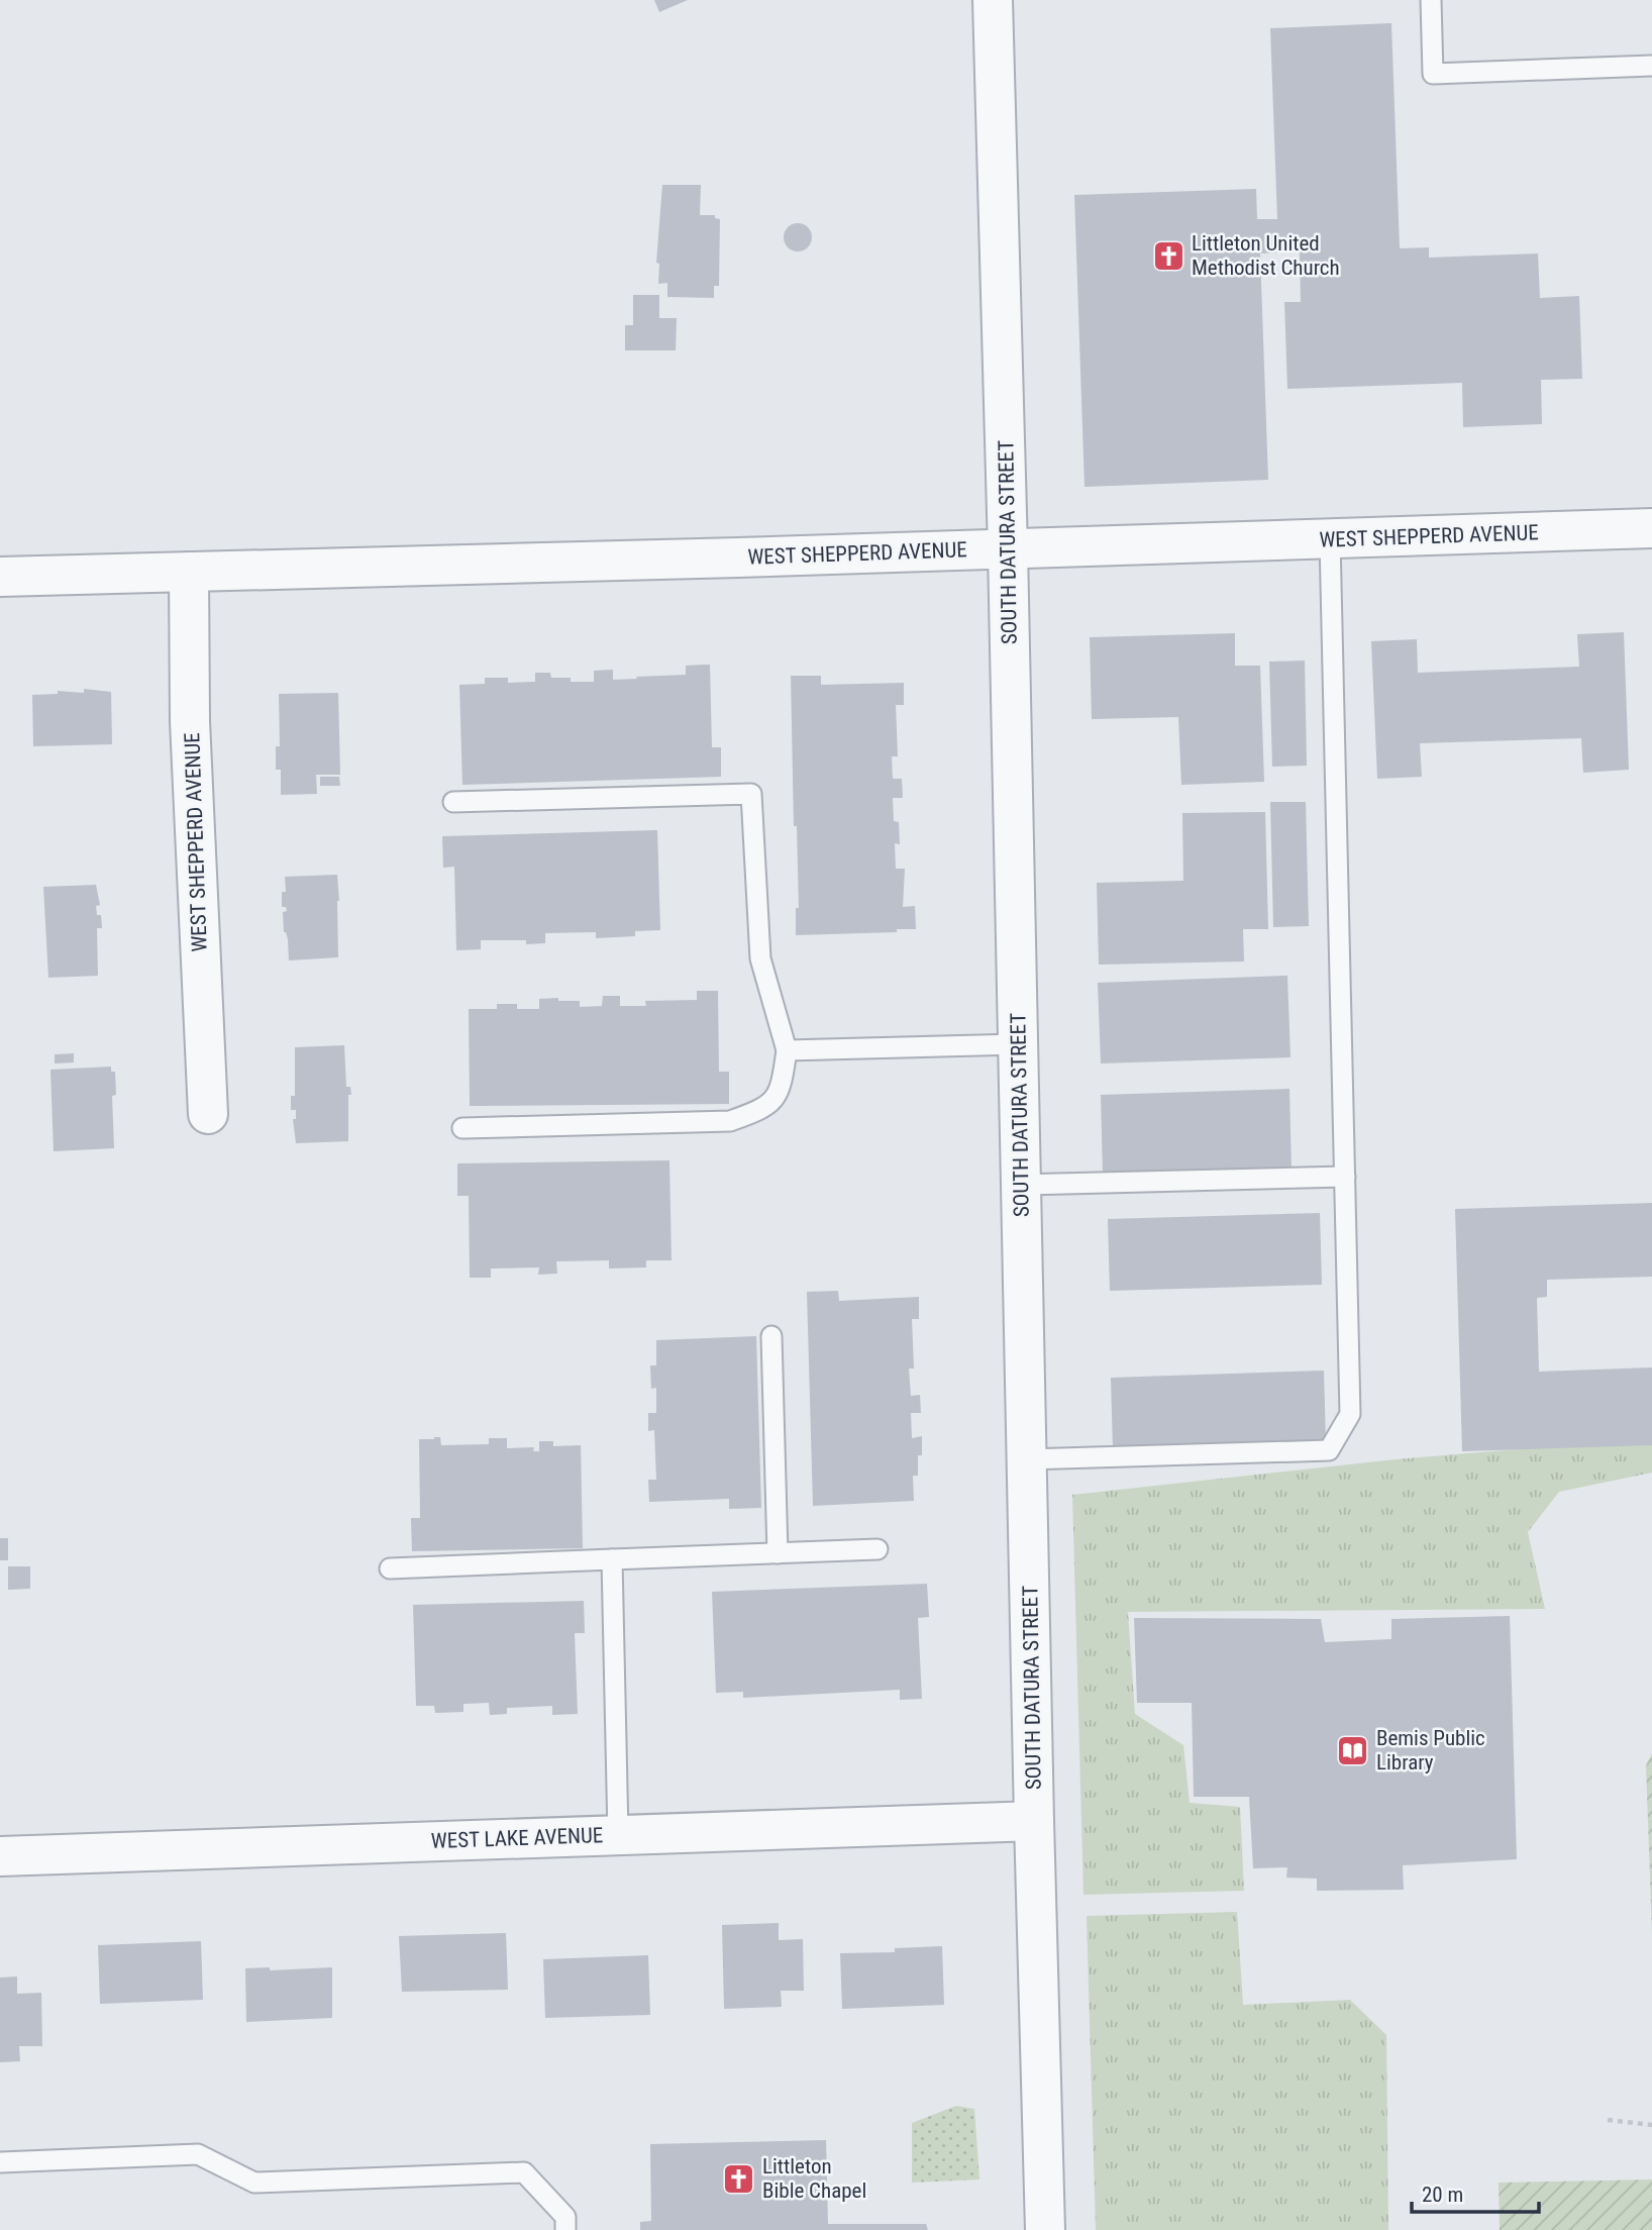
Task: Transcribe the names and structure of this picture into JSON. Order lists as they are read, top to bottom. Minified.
{"streets":{"street":["WEST SHEPPERD AVENUE","SOUTH DATURA STREET","WEST LAKE AVENUE"]},"crossings":[["WEST SHEPPERD AVENUE","SOUTH DATURA STREET"],["SOUTH DATURA STREET","WEST LAKE AVENUE"]],"places":{"church":["Littleton United Methodist Church","Littleton Bible Chapel"],"library":["Bemis Public Library"]},"scale_bar":"20 m"}
